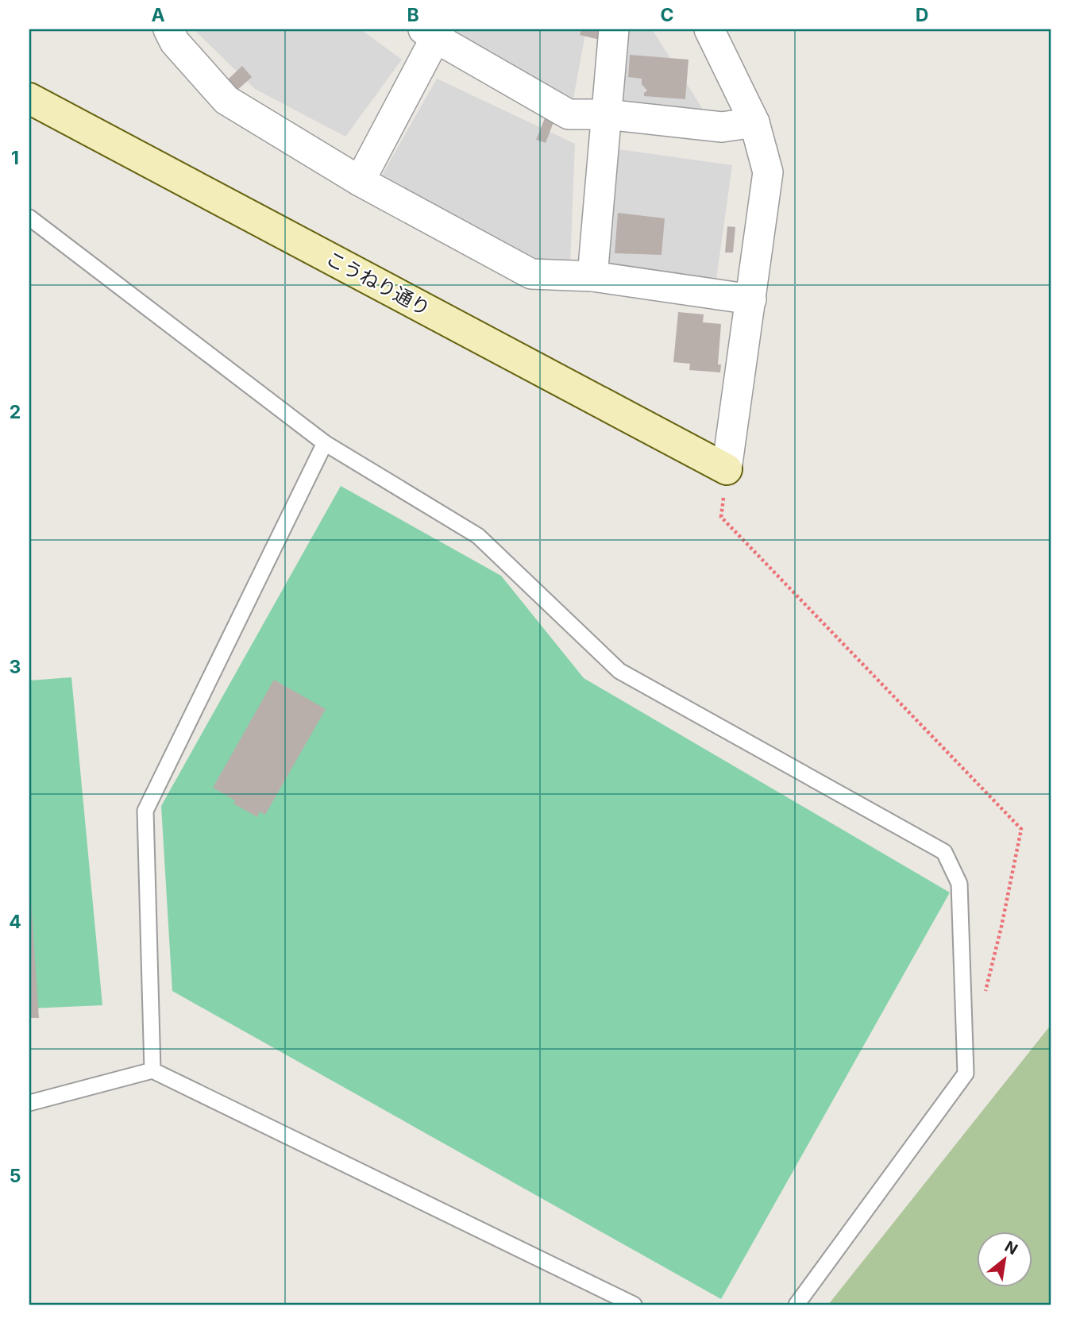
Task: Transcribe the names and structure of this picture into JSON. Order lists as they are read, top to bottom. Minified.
{"streets":{"street":["こうねり通り"]},"north":"top right","grid":{"columns":["A","B","C","D"],"rows":["1","2","3","4","5"]}}
